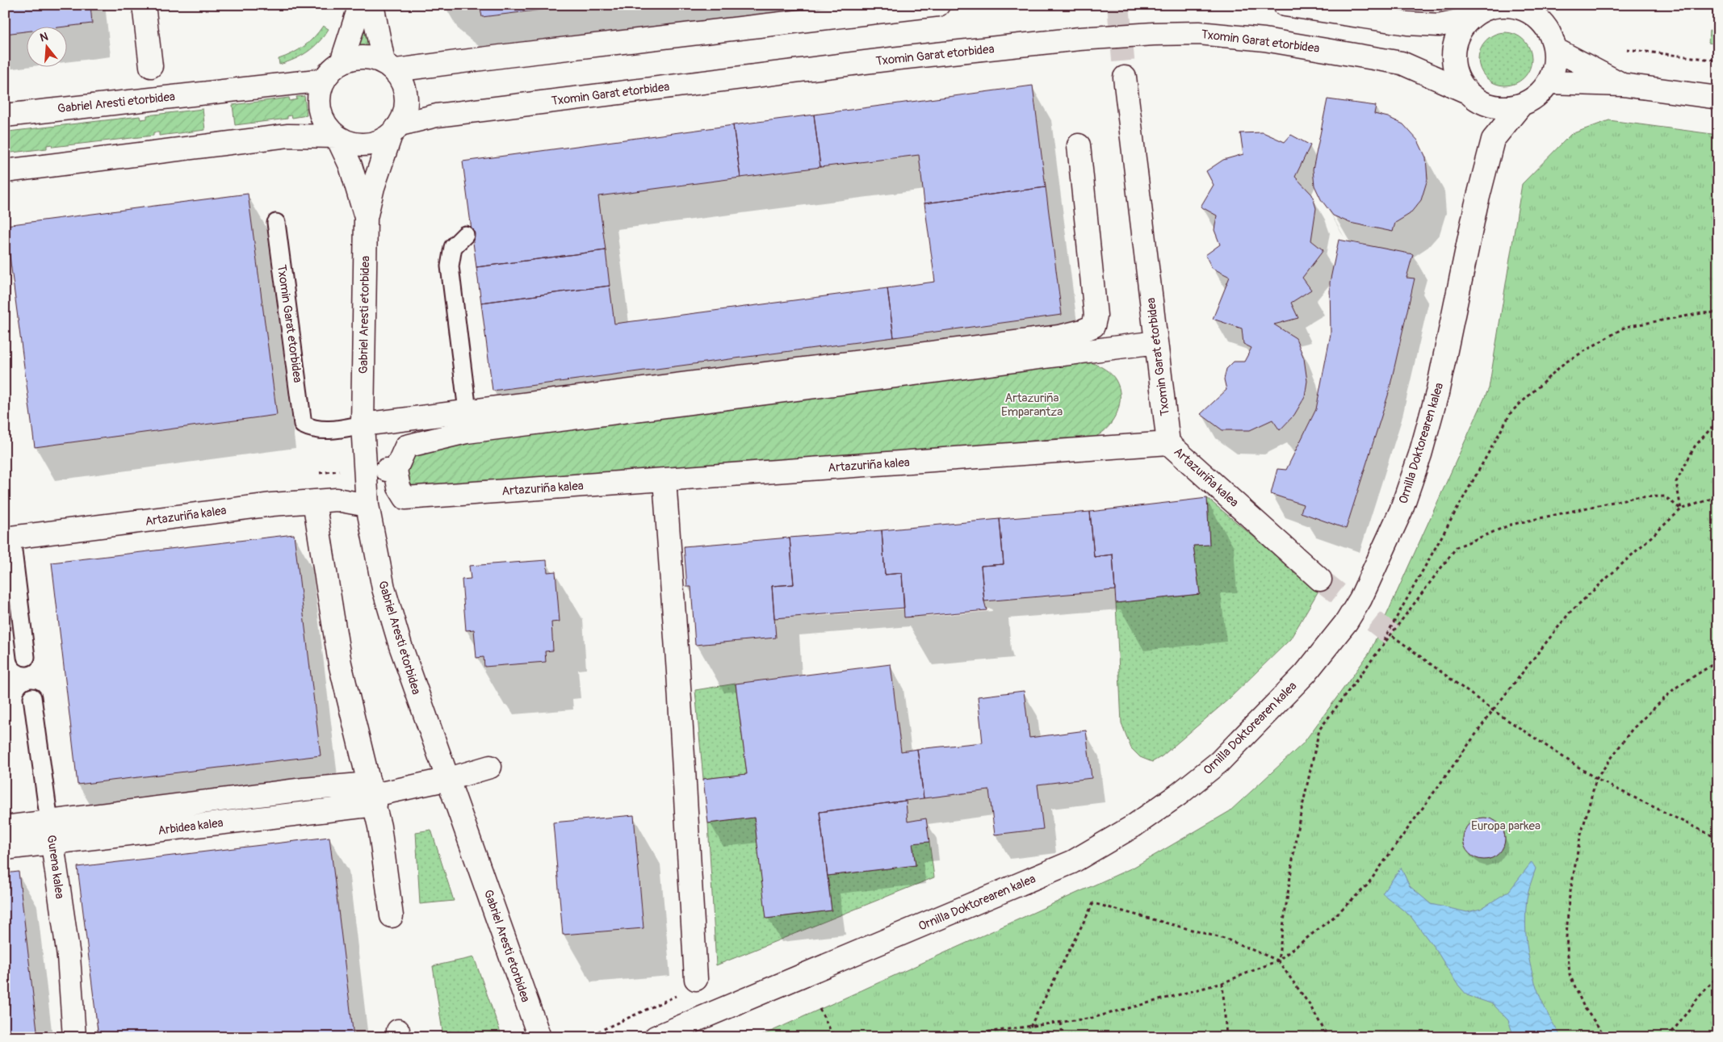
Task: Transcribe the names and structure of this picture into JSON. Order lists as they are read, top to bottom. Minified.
{"streets":{"street":["Txomin Garat etorbidea","Gabriel Aresti etorbidea","Ornilla Doktorearen kalea","Artazuriña kalea","Arbidea kalea","Gurena kalea"]},"crossings":[["Txomin Garat etorbidea","Gabriel Aresti etorbidea"],["Txomin Garat etorbidea","Ornilla Doktorearen kalea"],["Txomin Garat etorbidea","Artazuriña kalea"],["Gabriel Aresti etorbidea","Artazuriña kalea"],["Gabriel Aresti etorbidea","Arbidea kalea"],["Arbidea kalea","Gurena kalea"]],"parks":["Artazuriña Emparantza","Europa parkea"],"north":"top"}
